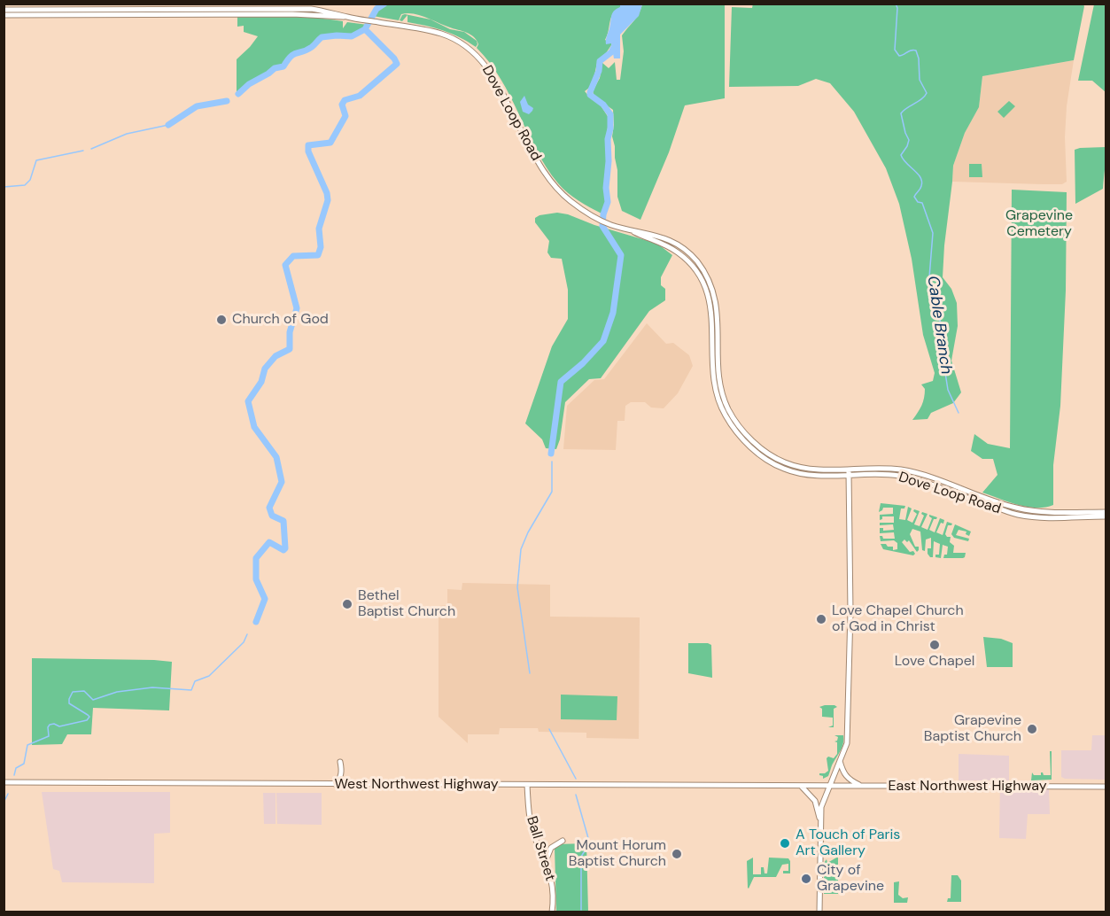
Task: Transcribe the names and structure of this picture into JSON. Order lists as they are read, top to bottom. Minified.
{"streets":{"main road":["Dove Loop Road","West Northwest Highway","East Northwest Highway","Ball Street"]},"crossings":[["West Northwest Highway","East Northwest Highway"],["West Northwest Highway","Ball Street"]],"water":["Cable Branch"],"parks":["Grapevine Cemetery"],"places":["Church of God","Bethel Baptist Church","Love Chapel Church of God in Christ","Love Chapel","Grapevine Baptist Church","A Touch of Paris Art Gallery","Mount Horum Baptist Church","City of Grapevine"]}
